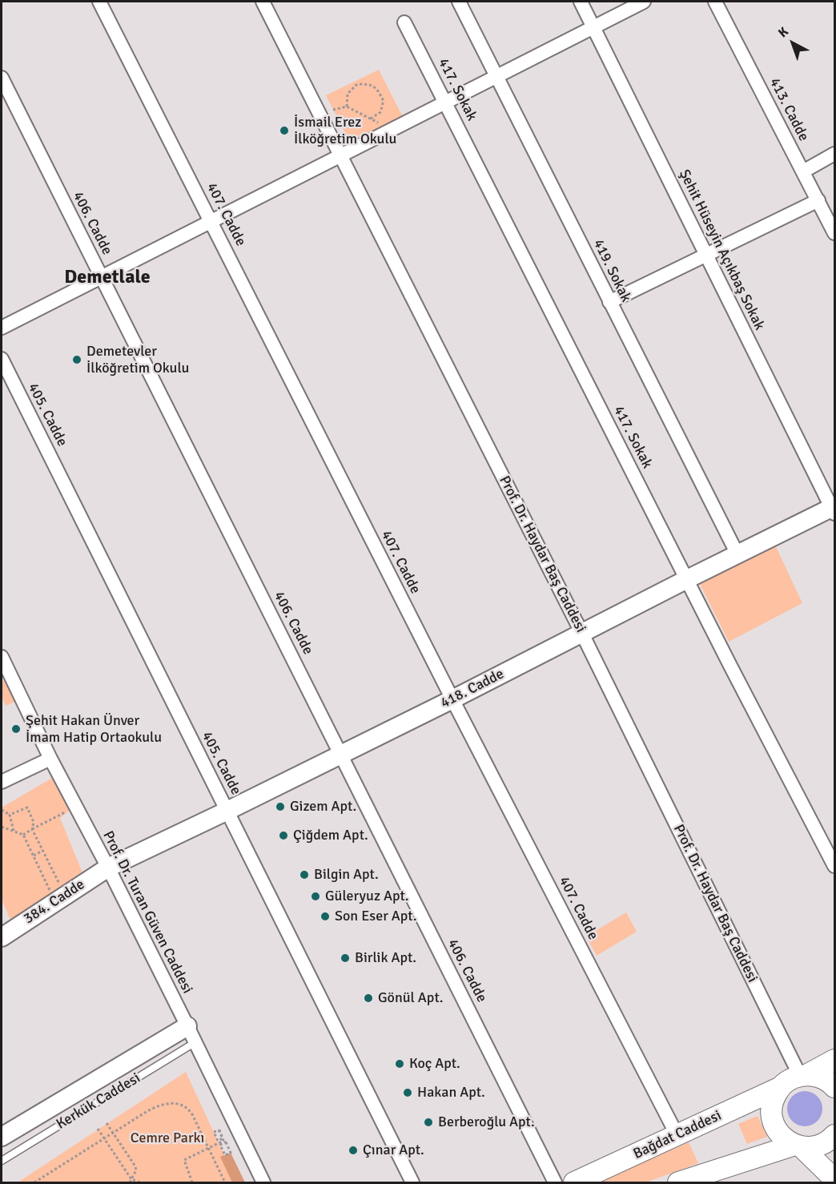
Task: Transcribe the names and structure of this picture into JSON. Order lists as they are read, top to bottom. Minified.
{"streets":{"main road":["Bağdat Caddesi"],"street":["417. Sokak","413. Cadde","407. Cadde","406. Cadde","Şehit Hüseyin Açıkbaş Sokak","419. Sokak","405. Cadde","Prof. Dr. Haydar Baş Caddesi","418. Cadde","384. Cadde","Prof. Dr. Turan Güven Caddesi","Kerkük Caddesi"]},"crossings":[["417. Sokak","418. Cadde"],["407. Cadde","418. Cadde"],["407. Cadde","Bağdat Caddesi"],["406. Cadde","418. Cadde"],["Şehit Hüseyin Açıkbaş Sokak","418. Cadde"],["419. Sokak","418. Cadde"],["405. Cadde","418. Cadde"],["Prof. Dr. Haydar Baş Caddesi","418. Cadde"],["Prof. Dr. Haydar Baş Caddesi","Bağdat Caddesi"],["418. Cadde","384. Cadde"],["418. Cadde","Prof. Dr. Turan Güven Caddesi"],["384. Cadde","Prof. Dr. Turan Güven Caddesi"],["Prof. Dr. Turan Güven Caddesi","Kerkük Caddesi"]],"districts":["Demetlale"],"parks":["Cemre Parkı"],"places":["İsmail Erez İlköğretim Okulu","Demetevler İlköğretim Okulu","Şehit Hakan Ünver İmam Hatip Ortaokulu","Gizem Apt.","Çiğdem Apt.","Bilgin Apt.","Güleryuz Apt.","Son Eser Apt.","Birlik Apt.","Gönül Apt.","Koç Apt.","Hakan Apt.","Berberoğlu Apt.","Çınar Apt."],"north":"top left"}
